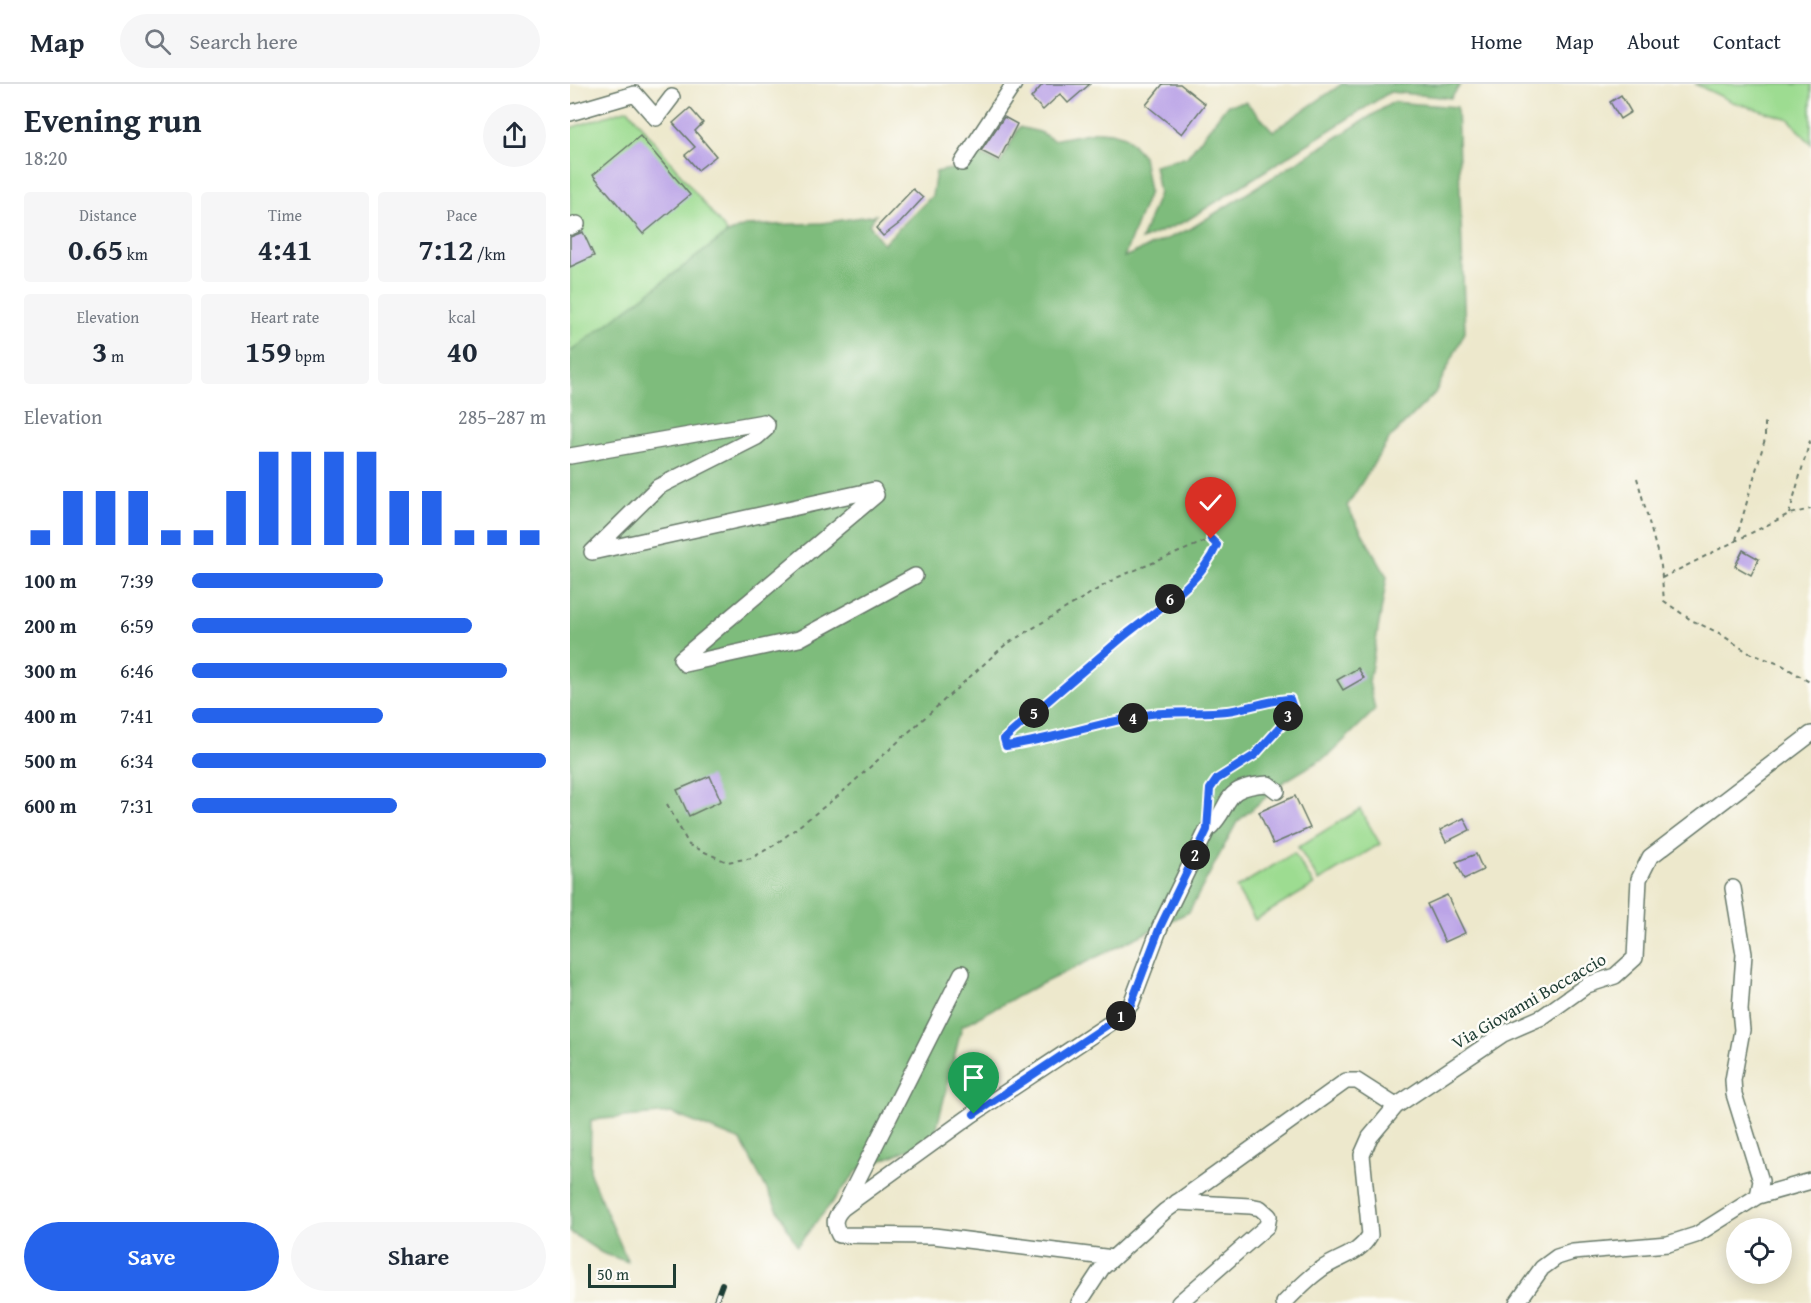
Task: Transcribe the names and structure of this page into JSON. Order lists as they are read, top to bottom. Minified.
{"streets":{"street":["Via Giovanni Boccaccio"]},"scale_bar":"50 m","page":{"header":"Map","search":"Search here","nav":["Home","Map","About","Contact"],"heading":["Evening run","18:20"],"stats":[["Distance","0.65 km"],["Time","4:41"],["Pace","7:12 /km"],["Elevation","3 m"],["Heart rate","159 bpm"],["kcal","40"]],"chart":["Elevation","285–287 m"],"list":[{"name":"100 m","note":"7:39"},{"name":"200 m","note":"6:59"},{"name":"300 m","note":"6:46"},{"name":"400 m","note":"7:41"},{"name":"500 m","note":"6:34"},{"name":"600 m","note":"7:31"}],"pins":["6","5","3","4","2","1"],"buttons":["Save","Share"],"scale":"50 m"}}
